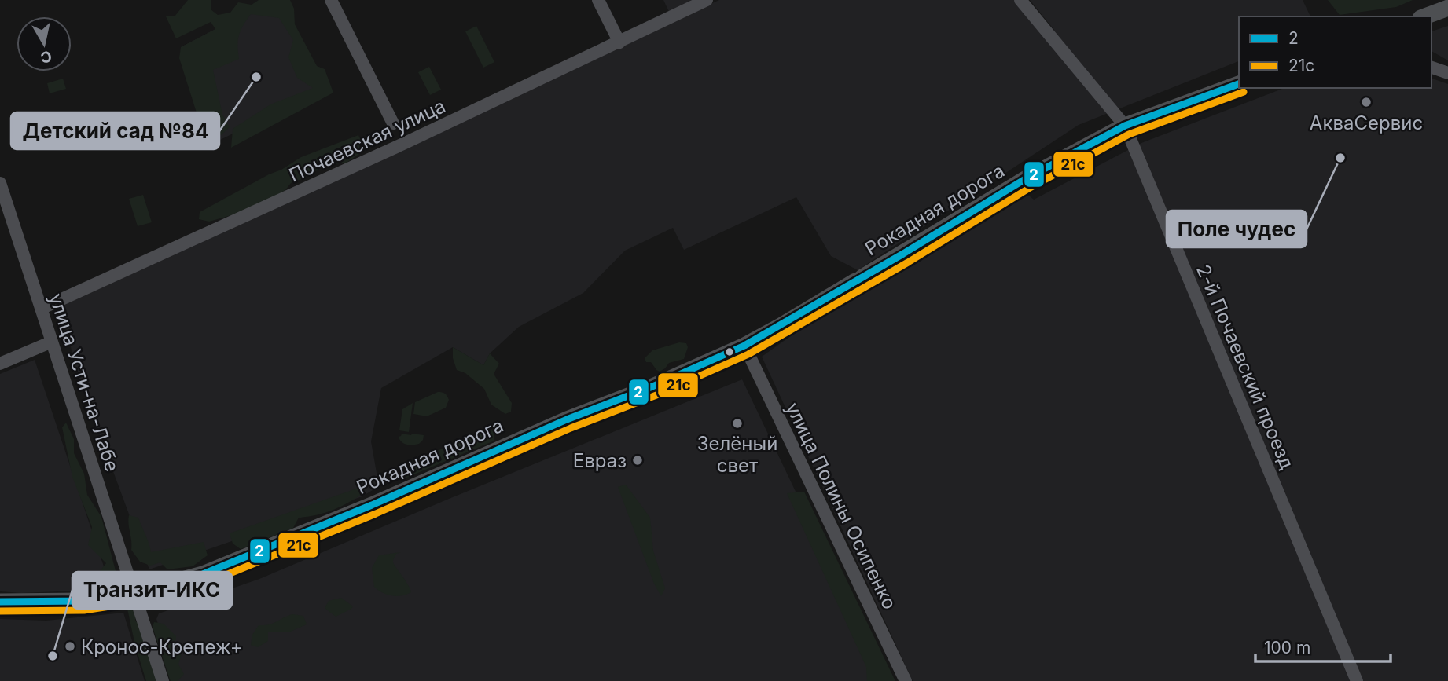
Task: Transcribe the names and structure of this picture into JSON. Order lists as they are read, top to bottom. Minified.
{"streets":{"main road":["Рокадная дорога"],"street":["Почаевская улица","2-й Почаевский проезд","улица Усти-на-Лабе","улица Полины Осипенко"]},"crossings":[["Почаевская улица","улица Усти-на-Лабе"],["Рокадная дорога","2-й Почаевский проезд"],["Рокадная дорога","улица Усти-на-Лабе"],["Рокадная дорога","улица Полины Осипенко"]],"places":["Детский сад №84","АкваСервис","Поле чудес","Зелёный свет","Евраз","Кронос-Крепеж+","Транзит-ИКС"],"lines":["transit line 2","transit line 21с"],"legend":["2","21с"],"scale_bar":"100 m","north":"bottom"}
